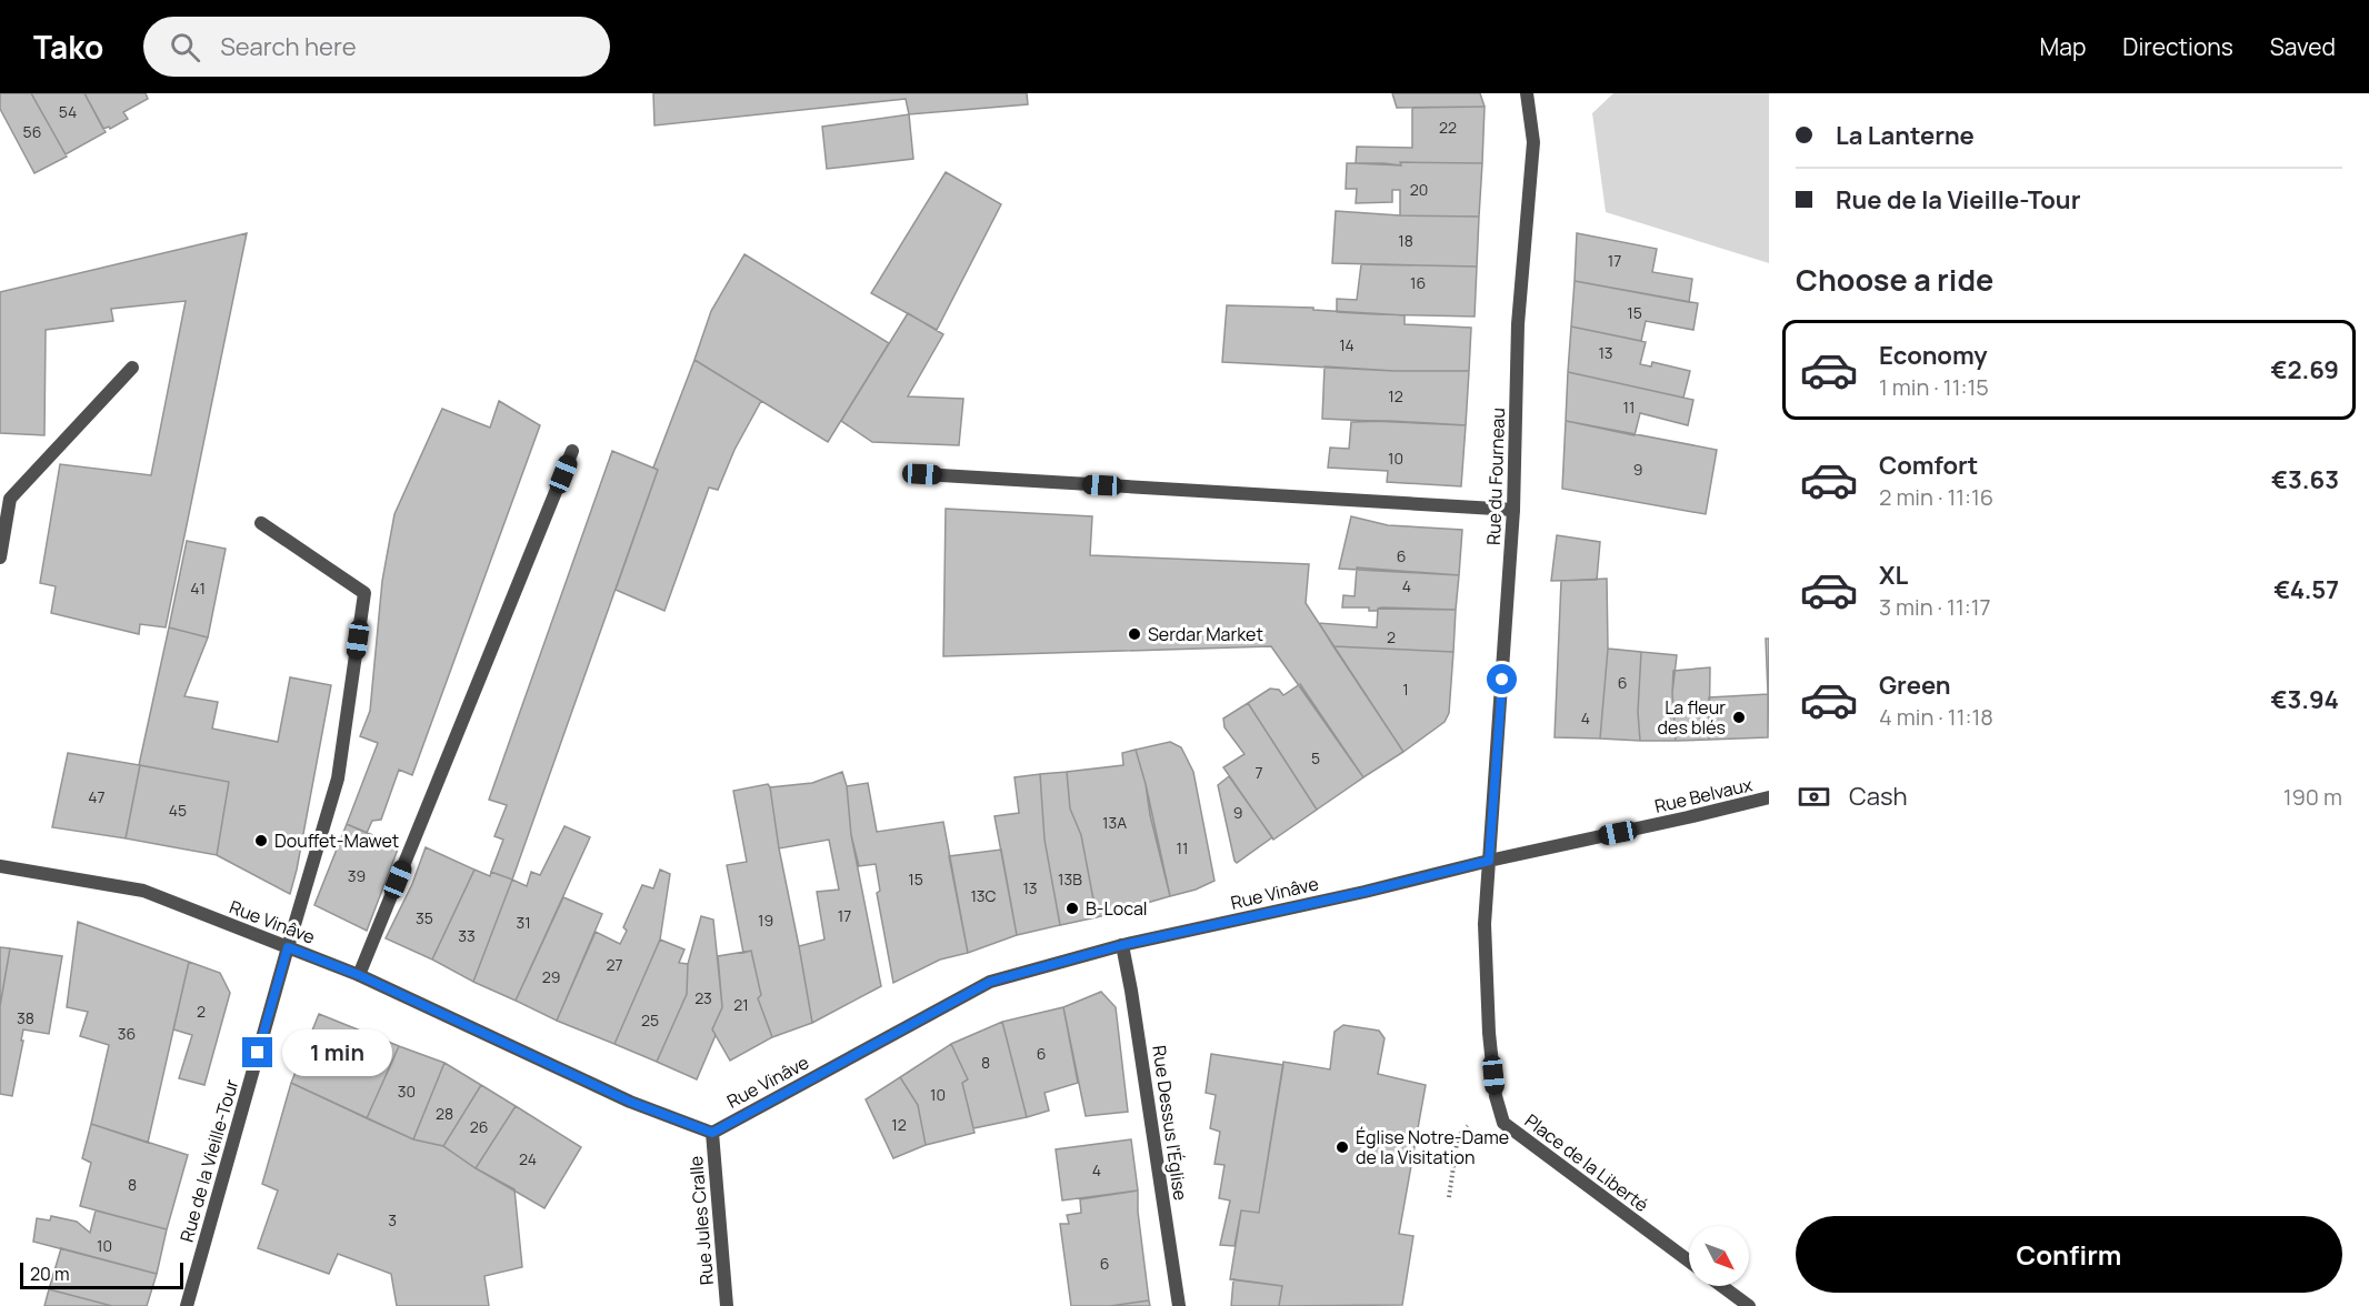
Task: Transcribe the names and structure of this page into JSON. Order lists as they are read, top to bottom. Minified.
{"streets":{"street":["Rue du Fourneau","Rue Belvaux","Rue Vinâve","Rue Dessus l'Église","Rue de la Vieille-Tour","Place de la Liberté","Rue Jules Cralle"]},"crossings":[["Rue du Fourneau","Rue Belvaux"],["Rue du Fourneau","Rue Vinâve"],["Rue du Fourneau","Place de la Liberté"],["Rue Belvaux","Rue Vinâve"],["Rue Belvaux","Place de la Liberté"],["Rue Vinâve","Rue Dessus l'Église"],["Rue Vinâve","Rue de la Vieille-Tour"],["Rue Vinâve","Place de la Liberté"],["Rue Vinâve","Rue Jules Cralle"]],"places":["Serdar Market","La fleur des blés","Douffet-Mawet","B-Local","Église Notre-Dame de la Visitation"],"house_numbers":["54","22","56","20","18","17","16","15","14","13","12","11","10","9","6","4","41","2","6","1","4","5","7","47","45","9","13A","11","39","15","13B","13","13C","17","35","19","31","33","27","29","23","21","2","38","25","36","6","8","30","10","28","12","26","24","4","8","3","10","6"],"scale_bar":"20 m","north":"bottom right","page":{"header":"Tako","search":"Search here","nav":["Map","Directions","Saved"],"banner":["La Lanterne","Rue de la Vieille-Tour"],"heading":"Choose a ride","list":[{"name":"Economy","note":"1 min · 11:15","value":"€2.69"},{"name":"Comfort","note":"2 min · 11:16","value":"€3.63"},{"name":"XL","note":"3 min · 11:17","value":"€4.57"},{"name":"Green","note":"4 min · 11:18","value":"€3.94"}],"pay":["Cash","190 m"],"bubble":"1 min","buttons":"Confirm","scale":"20 m"}}
